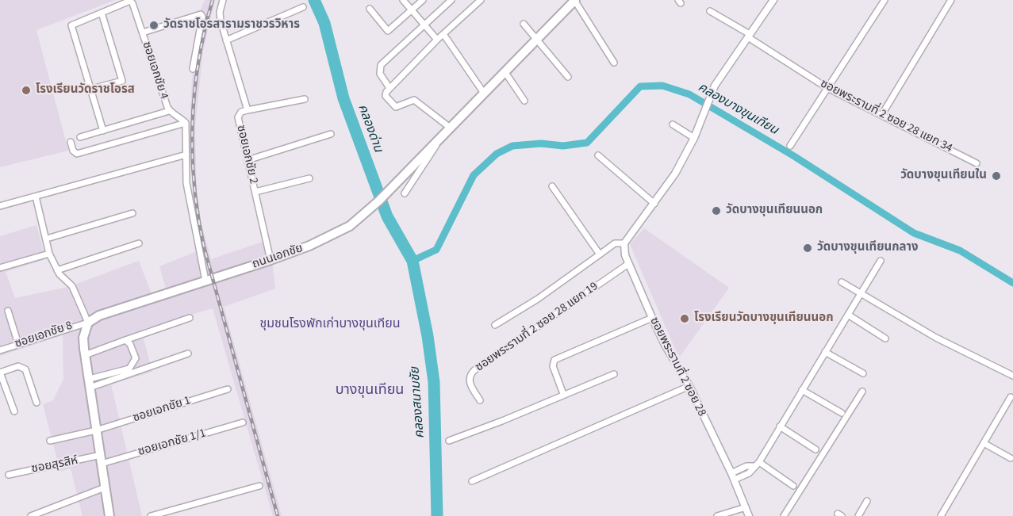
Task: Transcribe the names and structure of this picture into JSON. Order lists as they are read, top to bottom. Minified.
{"streets":{"main road":["ถนนเอกชัย"],"street":["ซอยเอกชัย 4","ซอยพระรามที่ 2 ซอย 28 แยก 34","ซอยเอกชัย 2","ซอยพระรามที่ 2 ซอย 28 แยก 19","ซอยเอกชัย 8","ซอยพระรามที่ 2 ซอย 28","ซอยเอกชัย 1","ซอยเอกชัย 1/1","ซอยสุรสีห์"]},"crossings":[["ซอยเอกชัย 2","ถนนเอกชัย"],["ถนนเอกชัย","ซอยเอกชัย 8"],["ซอยพระรามที่ 2 ซอย 28 แยก 19","ซอยพระรามที่ 2 ซอย 28"],["ซอยเอกชัย 1/1","ซอยสุรสีห์"]],"districts":["ชุมชนโรงพักเก่าบางขุนเทียน","บางขุนเทียน"],"water":["คลองบางขุนเทียน","คลองด่าน","คลองสนามชัย"],"places":["วัดราชโอรสารามราชวรวิหาร","โรงเรียนวัดราชโอรส","วัดบางขุนเทียนใน","วัดบางขุนเทียนนอก","วัดบางขุนเทียนกลาง","โรงเรียนวัดบางขุนเทียนนอก"]}
